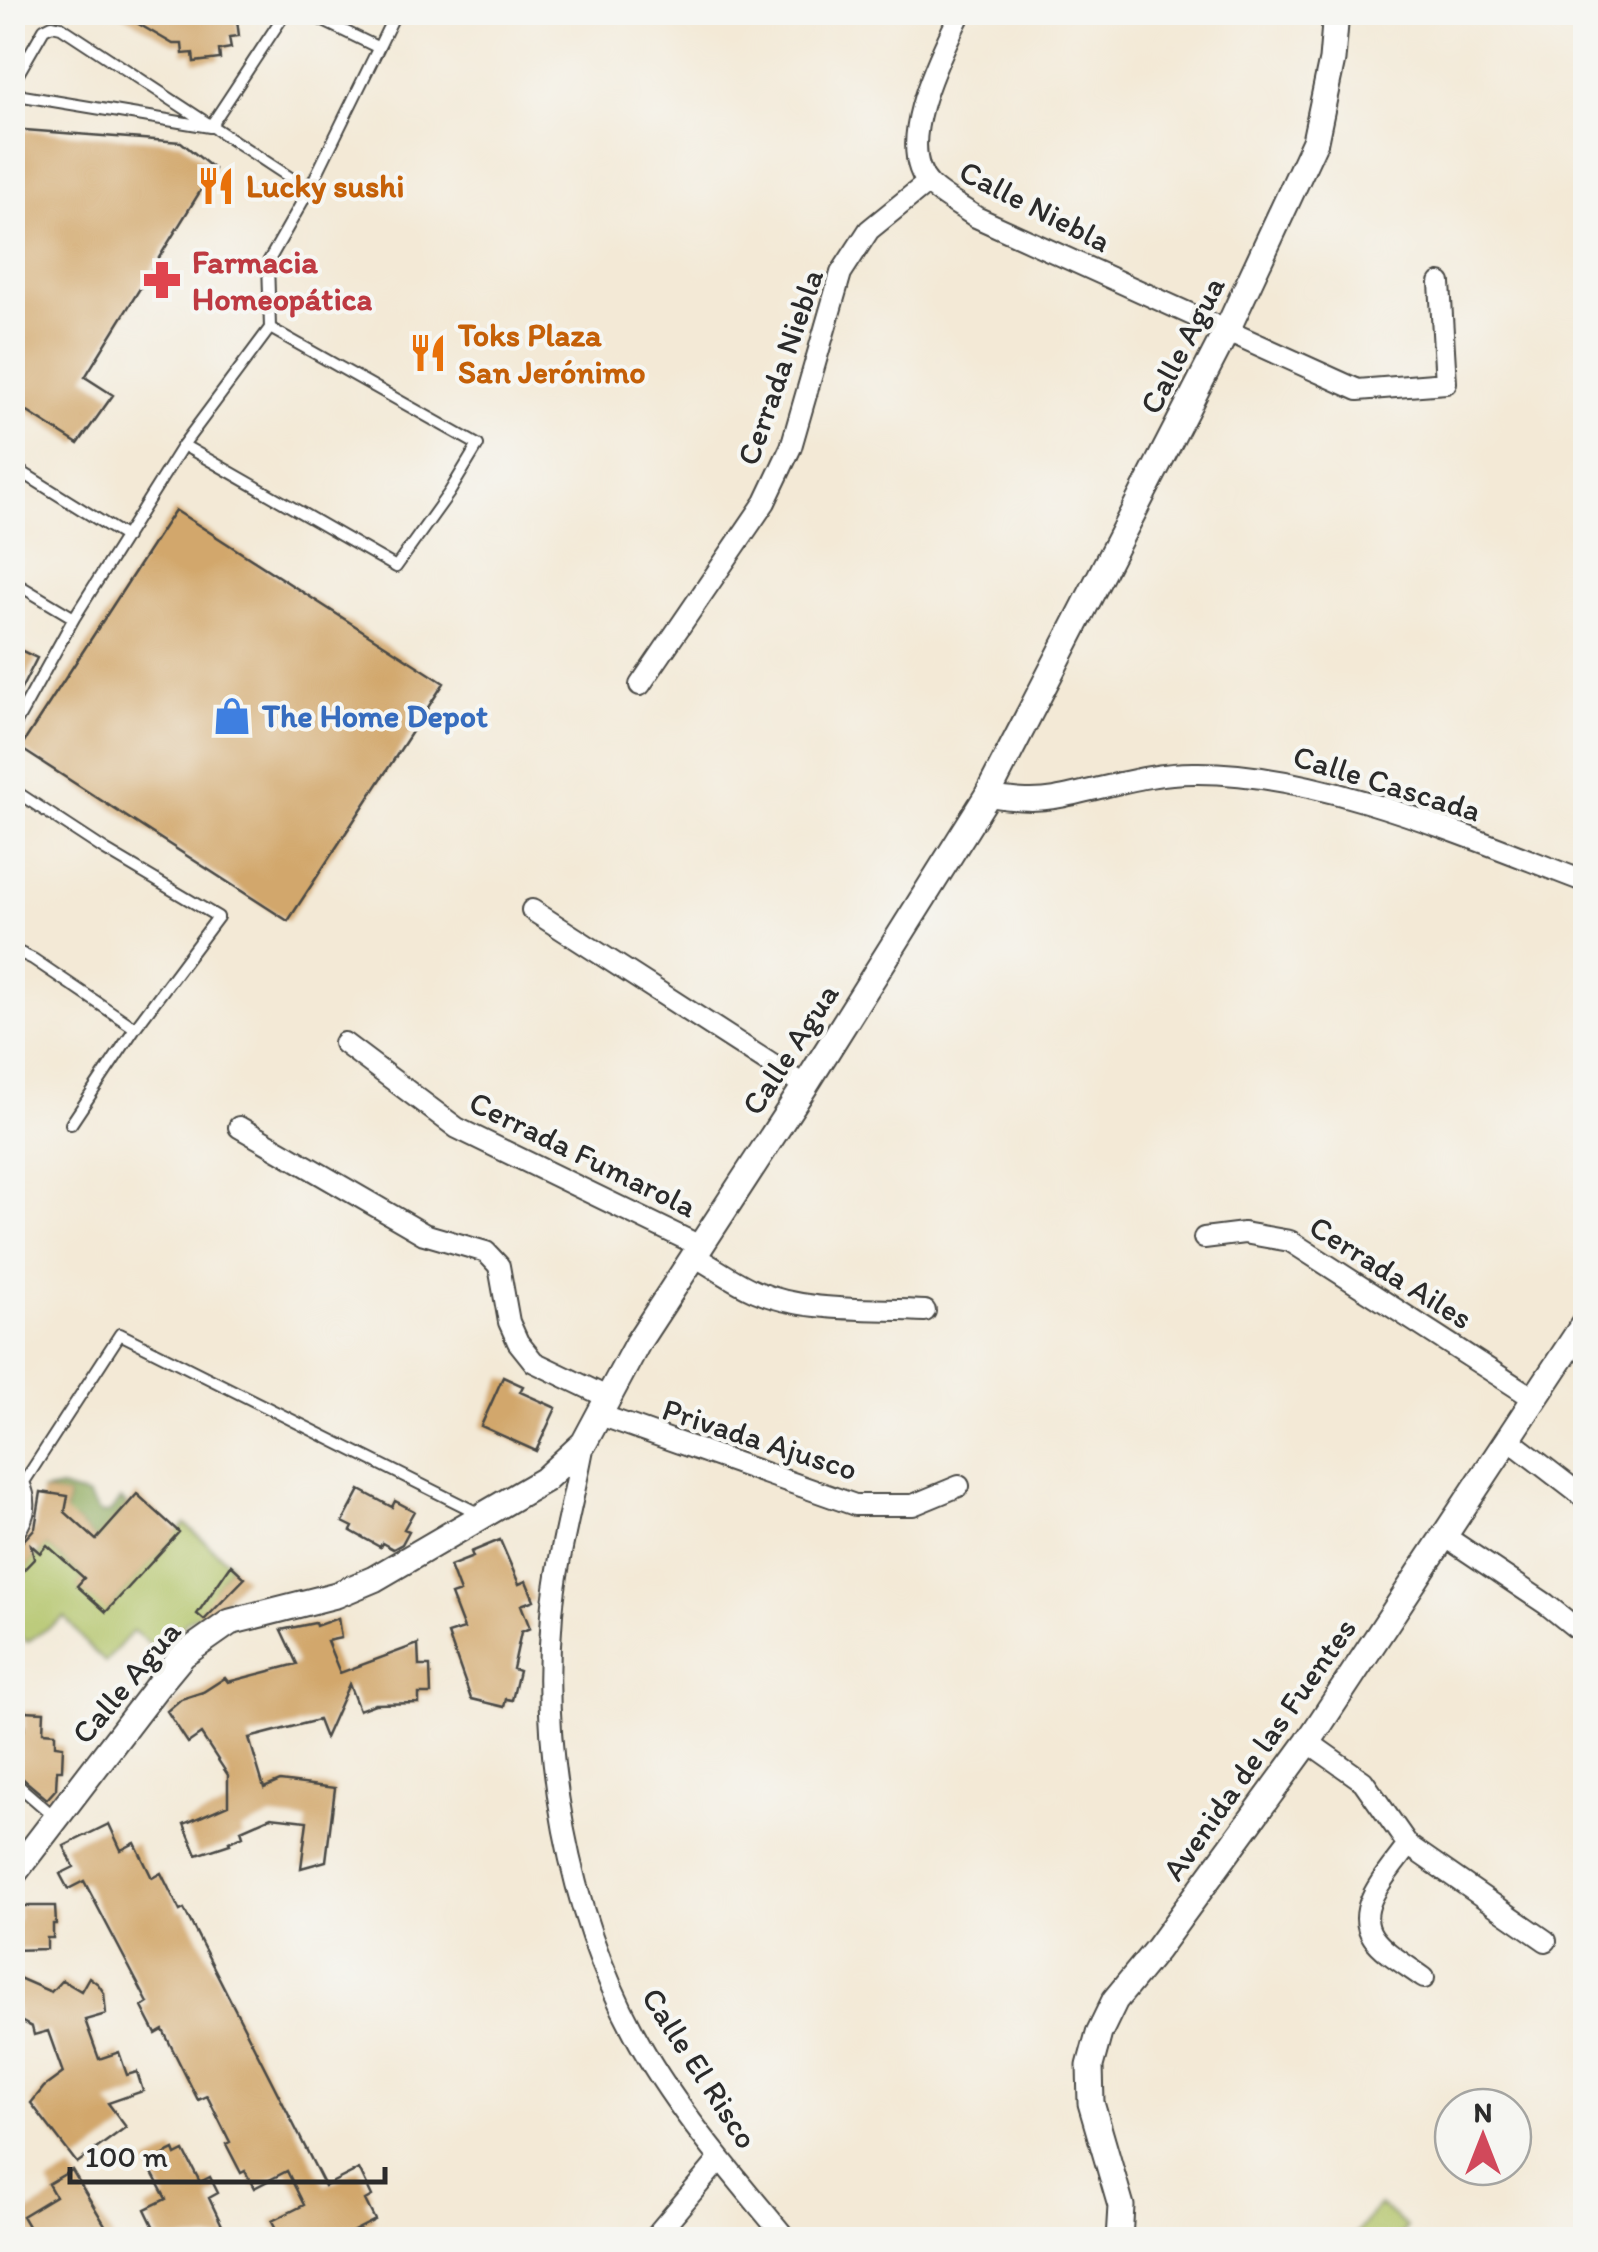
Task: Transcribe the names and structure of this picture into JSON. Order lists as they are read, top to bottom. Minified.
{"streets":{"street":["Calle Niebla","Calle Agua","Cerrada Niebla","Calle Cascada","Cerrada Fumarola","Cerrada Ailes","Privada Ajusco","Avenida de las Fuentes","Calle El Risco"]},"crossings":[["Calle Niebla","Calle Agua"],["Calle Niebla","Cerrada Niebla"],["Calle Agua","Calle Cascada"],["Calle Agua","Cerrada Fumarola"],["Calle Agua","Privada Ajusco"],["Calle Agua","Calle El Risco"],["Cerrada Ailes","Avenida de las Fuentes"]],"places":{"restaurant":["Lucky sushi","Toks Plaza San Jerónimo"],"pharmacy":["Farmacia Homeopática"],"shop":["The Home Depot"]},"scale_bar":"100 m","north":"top"}
